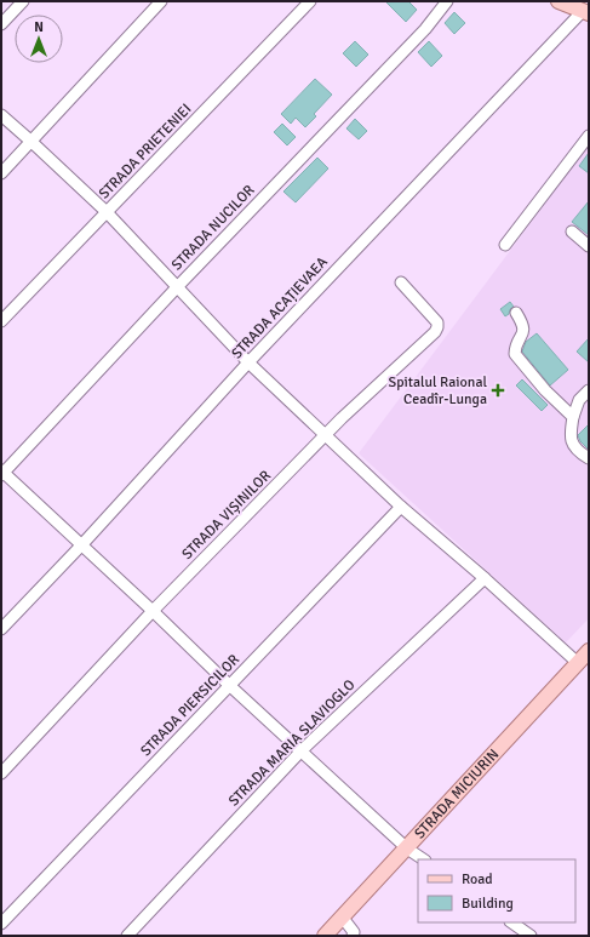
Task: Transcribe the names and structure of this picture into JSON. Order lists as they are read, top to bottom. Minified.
{"streets":{"main road":["STRADA MICIURIN"],"street":["STRADA PRIETENIEI","STRADA NUCILOR","STRADA ACAȚIEVAEA","STRADA VIȘINILOR","STRADA PIERSICILOR","STRADA MARIA SLAVIOGLO"]},"places":{"health":["Spitalul Raional Ceadîr-Lunga"]},"legend":["Road","Building"],"north":"top"}
